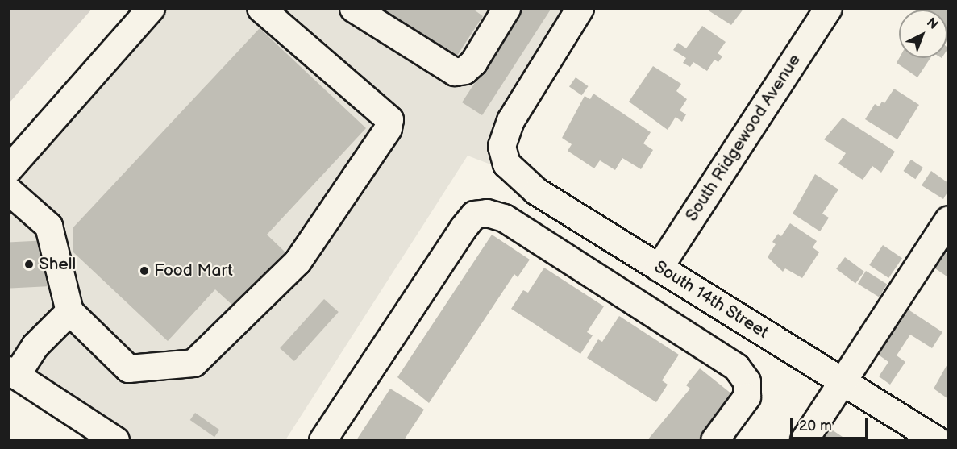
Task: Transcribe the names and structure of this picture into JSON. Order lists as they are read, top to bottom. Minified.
{"streets":{"street":["South Ridgewood Avenue","South 14th Street"]},"crossings":[["South Ridgewood Avenue","South 14th Street"]],"places":["Shell","Food Mart"],"scale_bar":"20 m","north":"top right"}
